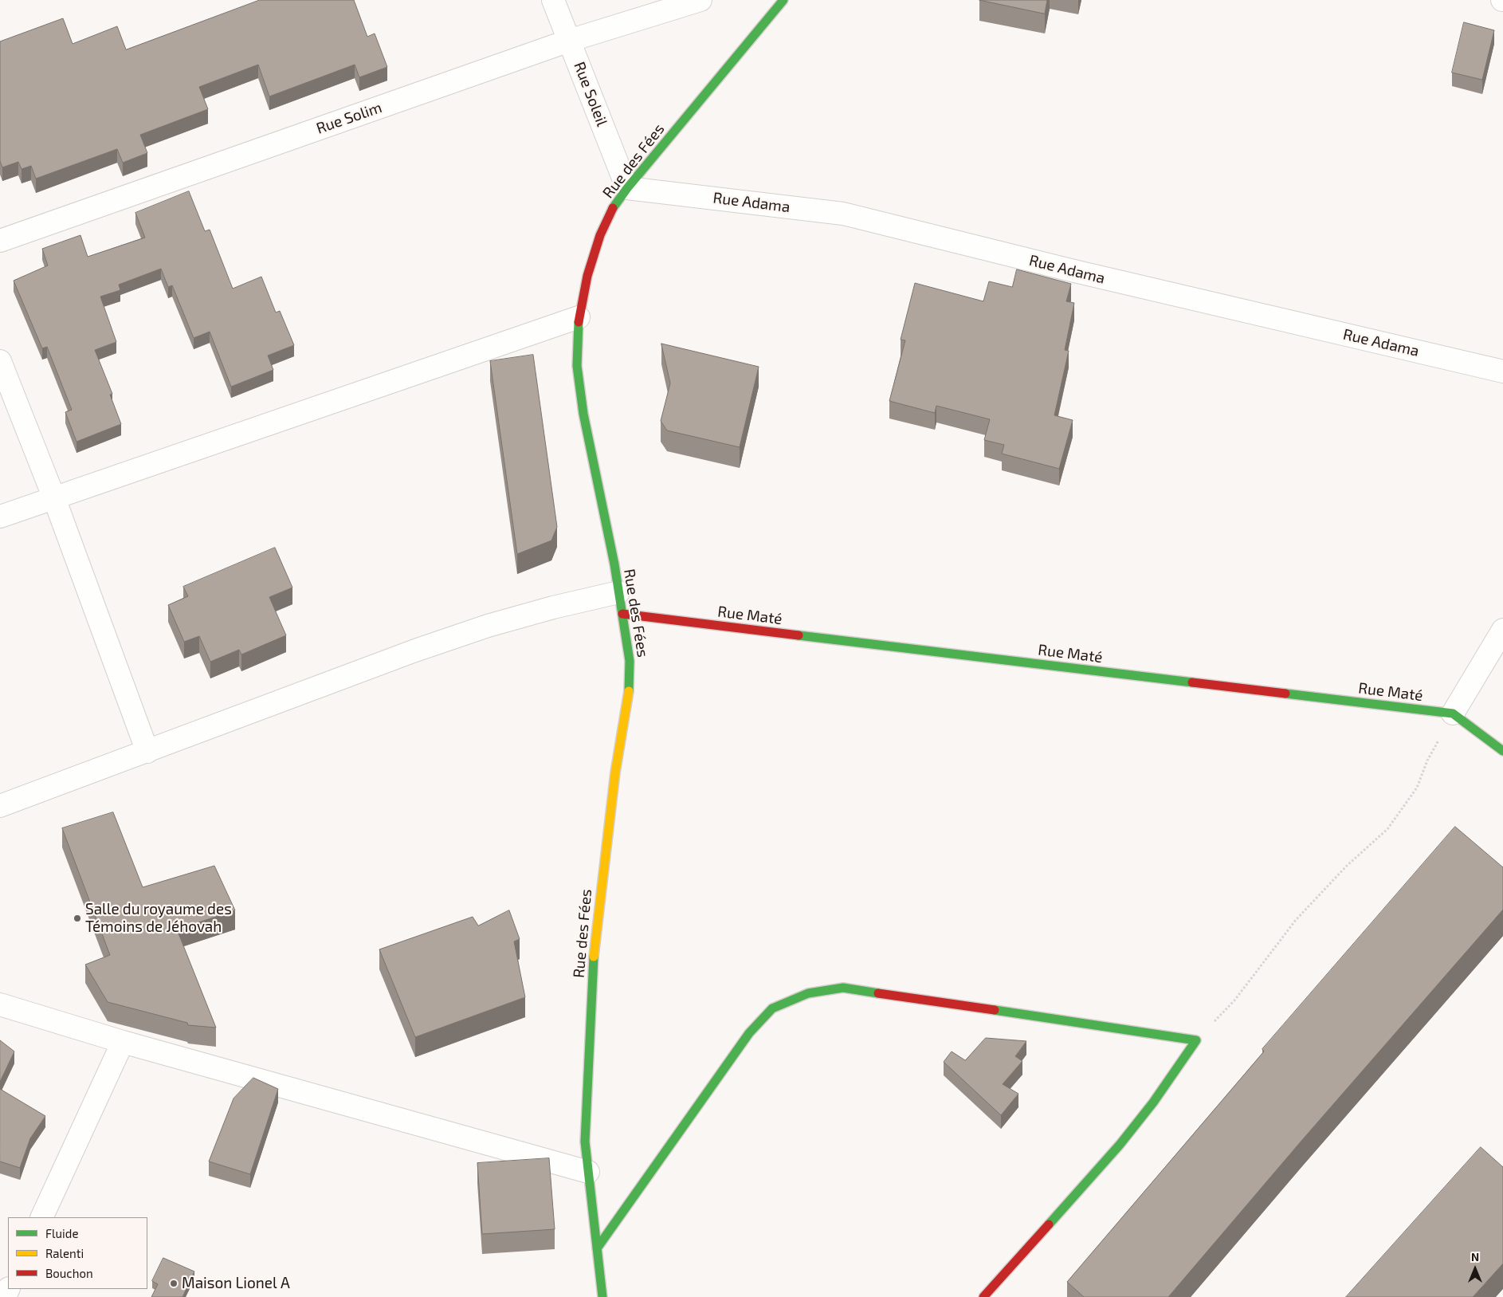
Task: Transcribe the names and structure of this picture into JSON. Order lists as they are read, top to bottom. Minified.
{"streets":{"street":["Rue Soleil","Rue Solim","Rue des Fées","Rue Adama","Rue Maté"]},"crossings":[["Rue Soleil","Rue Solim"],["Rue Soleil","Rue des Fées"],["Rue Soleil","Rue Adama"],["Rue des Fées","Rue Adama"],["Rue des Fées","Rue Maté"]],"places":["Salle du royaume des Témoins de Jéhovah","Maison Lionel A"],"legend":["Fluide","Ralenti","Bouchon"],"north":"top"}
